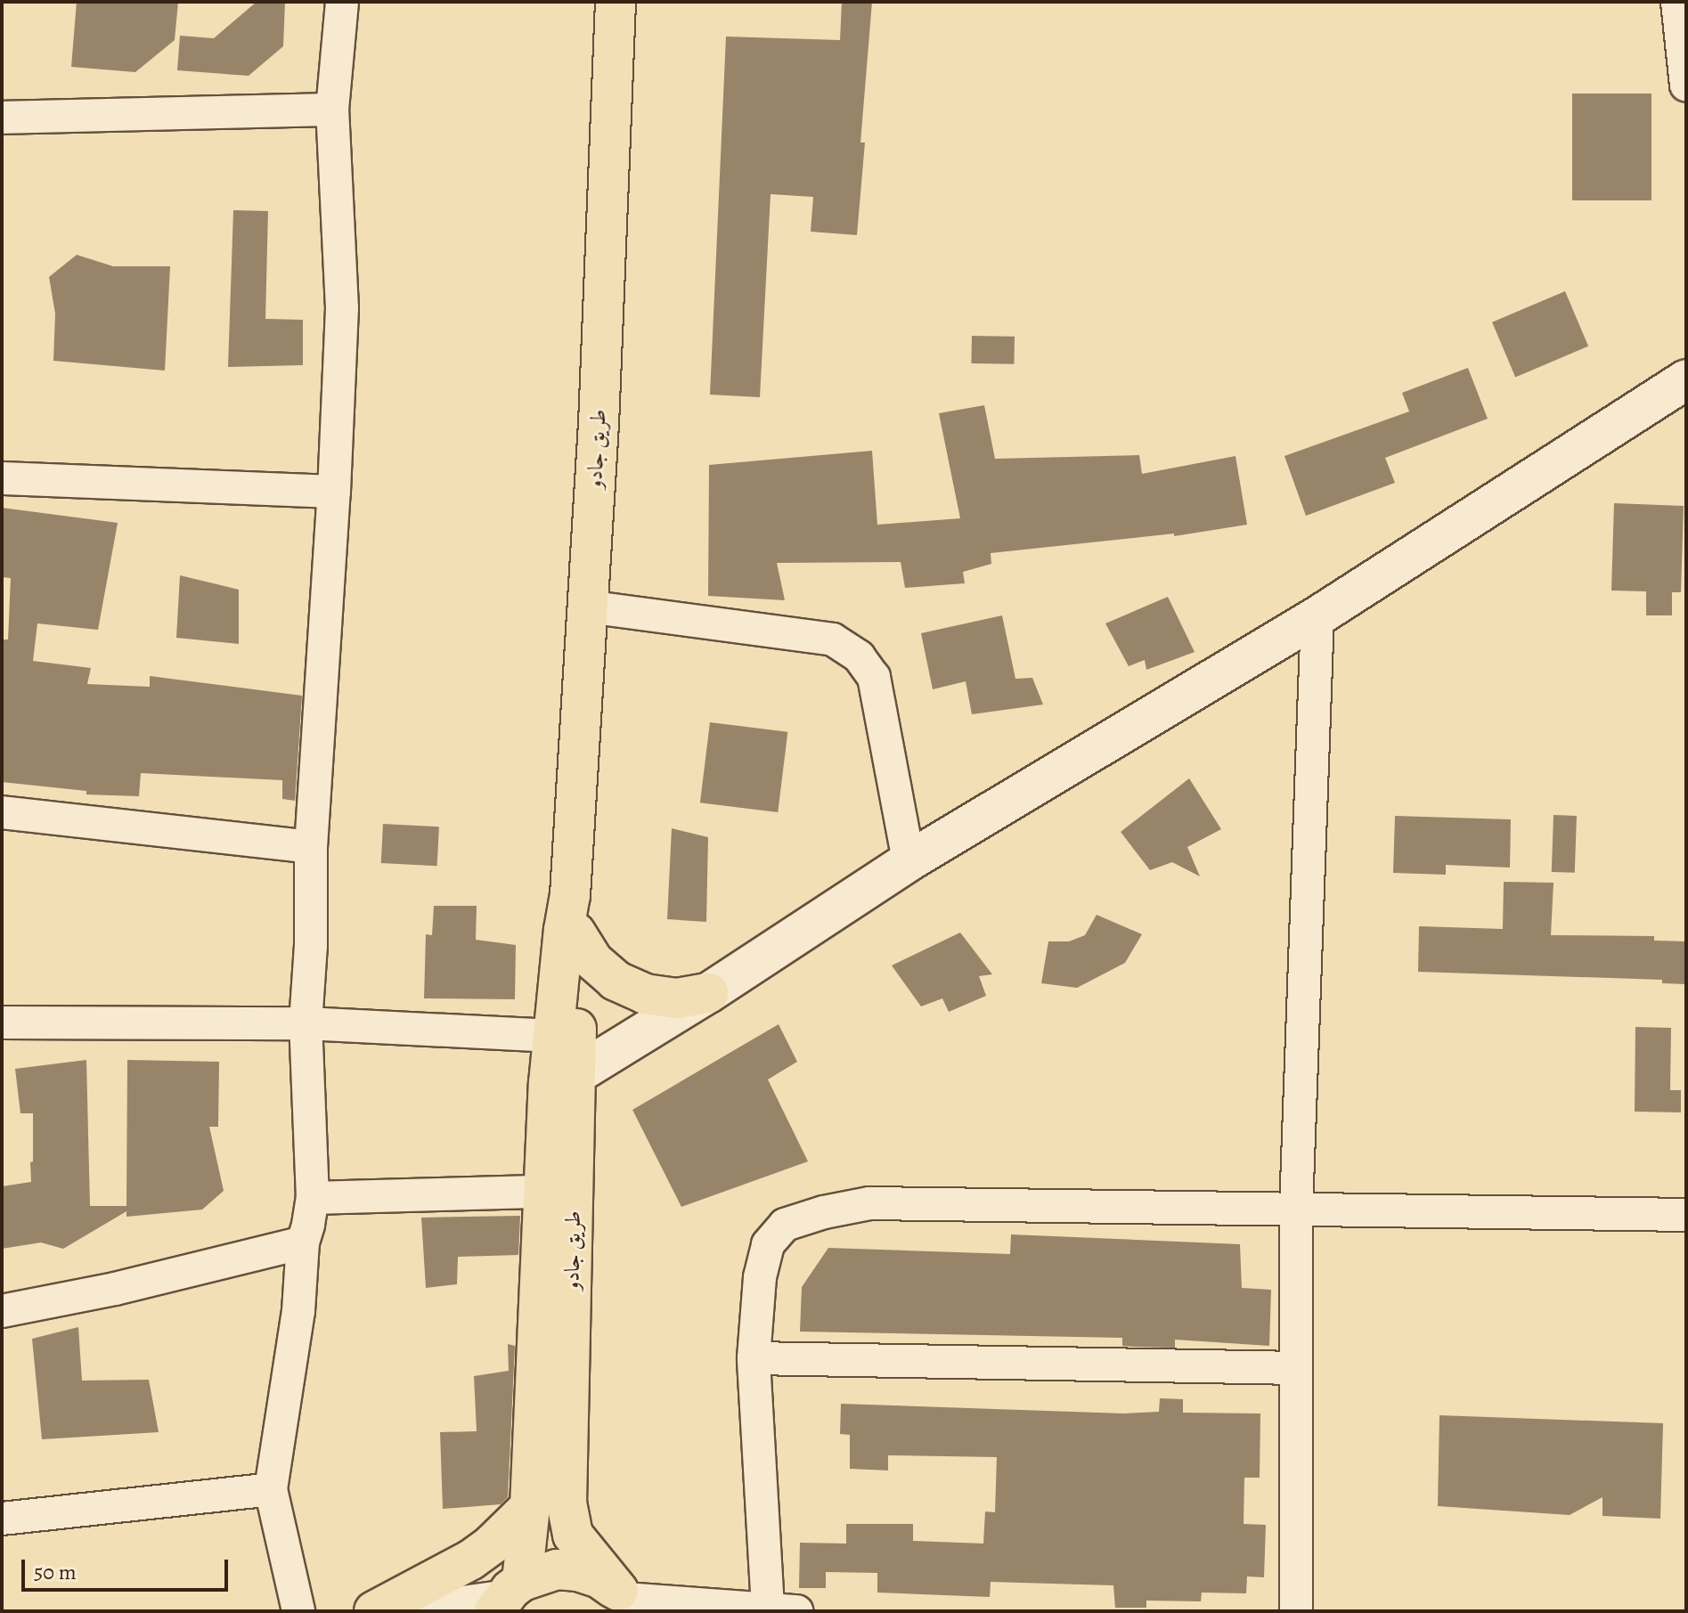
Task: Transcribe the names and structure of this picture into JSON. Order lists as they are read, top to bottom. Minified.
{"streets":{"highway":["طريق جادو"]},"scale_bar":"50 m"}
